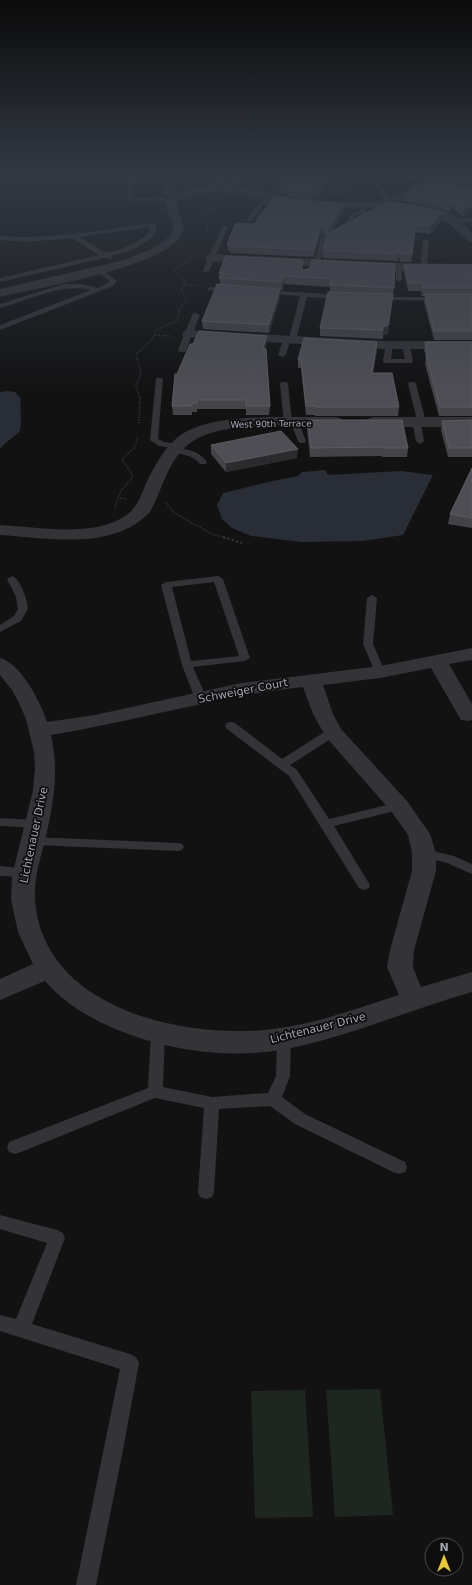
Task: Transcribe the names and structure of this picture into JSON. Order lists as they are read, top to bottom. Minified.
{"streets":{"street":["West 90th Terrace","Schweiger Court","Lichtenauer Drive"]},"crossings":[["Schweiger Court","Lichtenauer Drive"]],"north":"top"}
